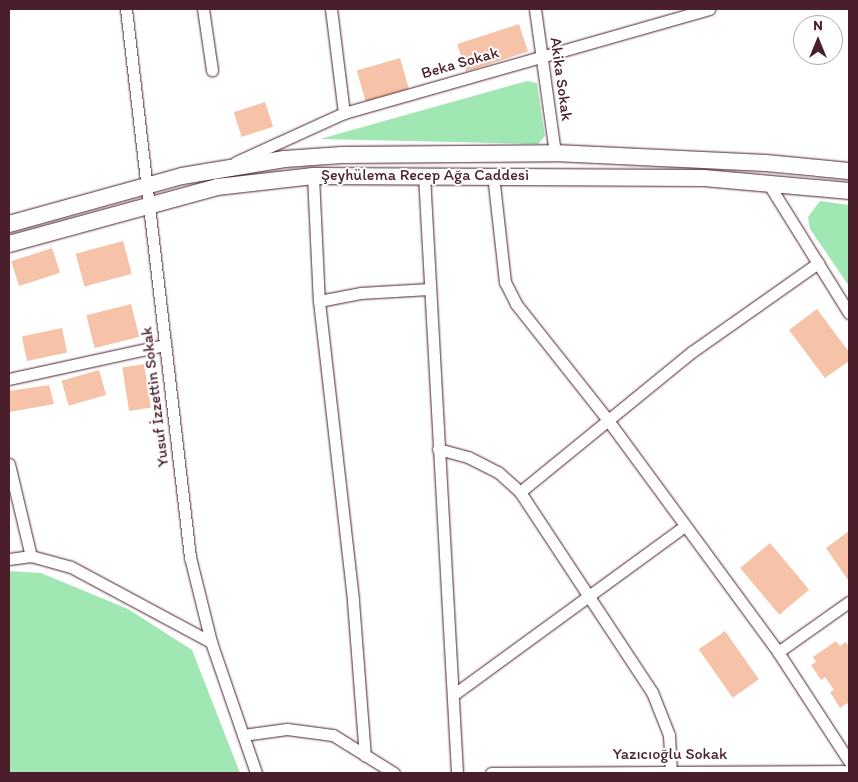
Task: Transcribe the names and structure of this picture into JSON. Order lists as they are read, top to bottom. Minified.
{"streets":{"street":["Beka Sokak","Akika Sokak","Şeyhülema Recep Ağa Caddesi","Yusuf İzzettin Sokak","Yazıcıoğlu Sokak"]},"crossings":[["Beka Sokak","Akika Sokak"],["Beka Sokak","Şeyhülema Recep Ağa Caddesi"],["Akika Sokak","Şeyhülema Recep Ağa Caddesi"],["Şeyhülema Recep Ağa Caddesi","Yusuf İzzettin Sokak"]],"north":"top"}
